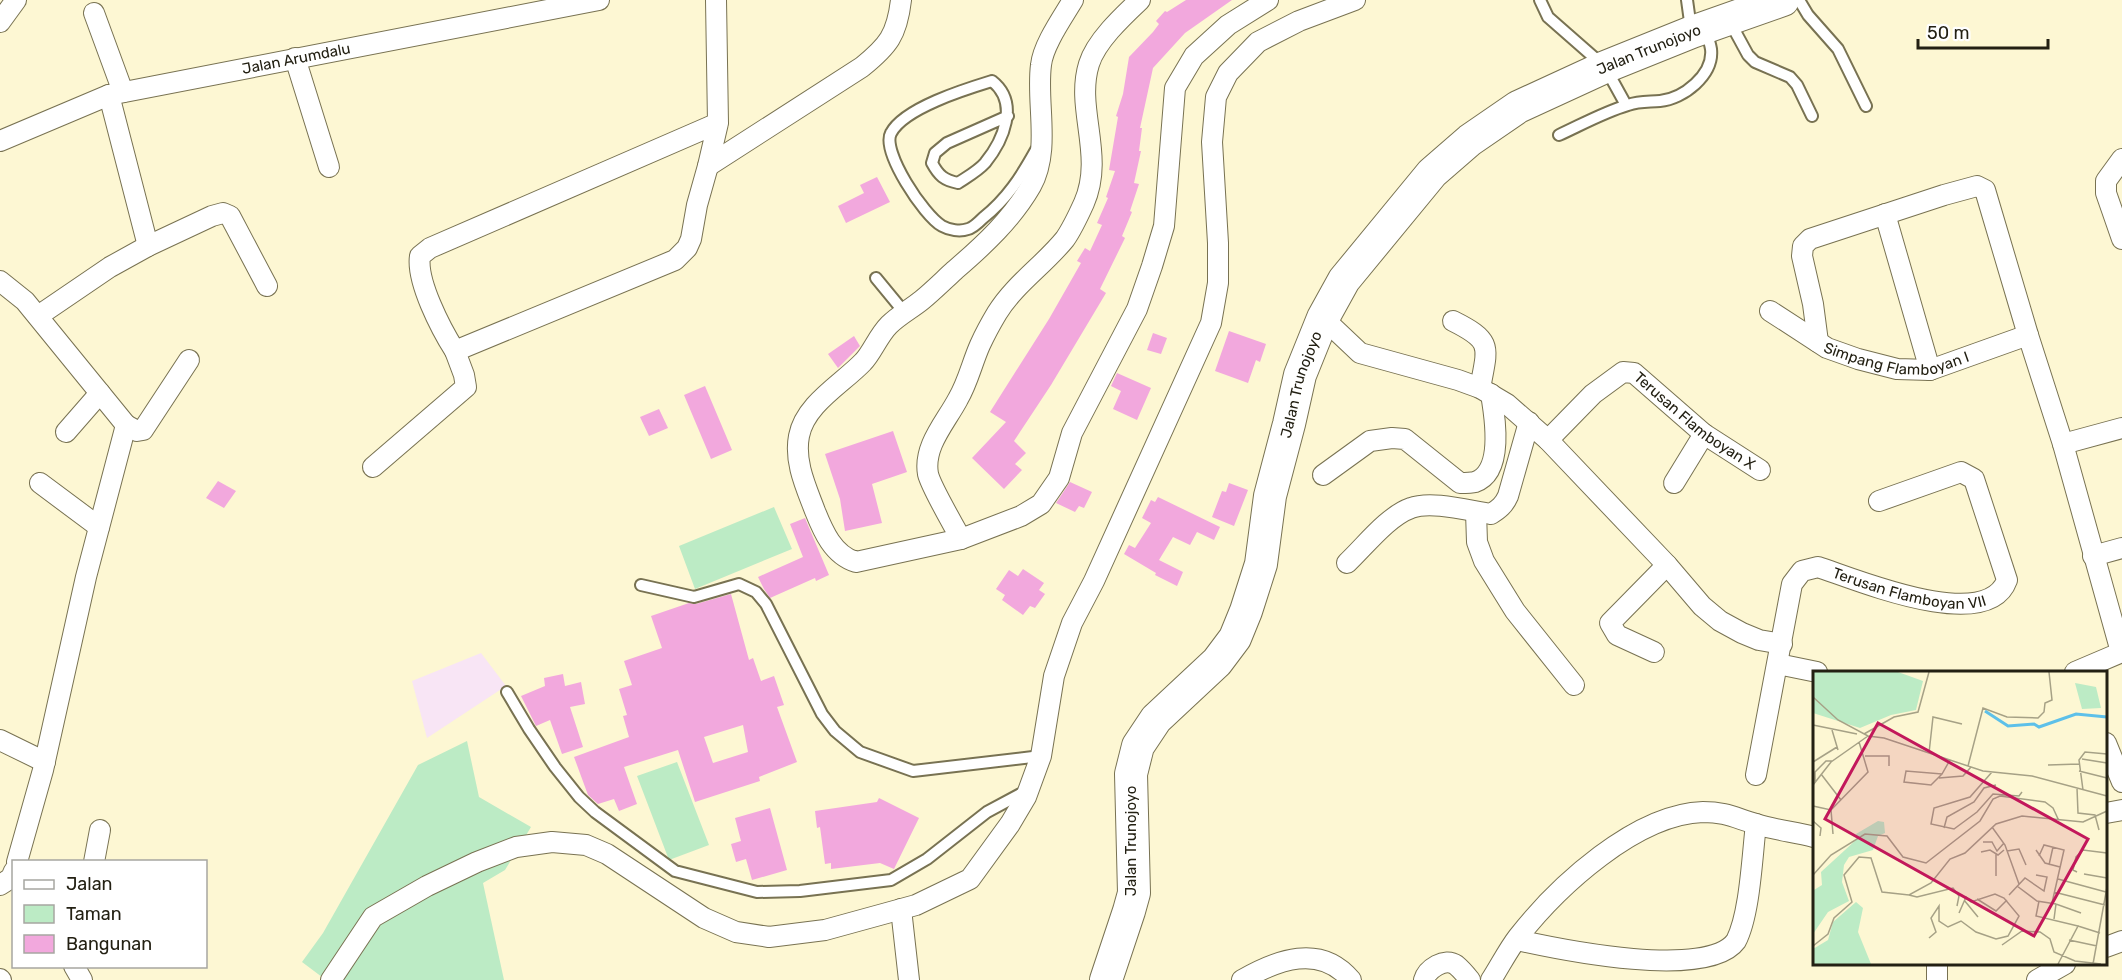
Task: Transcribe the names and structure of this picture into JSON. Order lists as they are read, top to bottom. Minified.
{"streets":{"main road":["Jalan Trunojoyo"],"street":["Jalan Arumdalu","Simpang Flamboyan I","Terusan Flamboyan X","Terusan Flamboyan VII"]},"legend":["Jalan","Taman","Bangunan"],"scale_bar":"50 m"}
